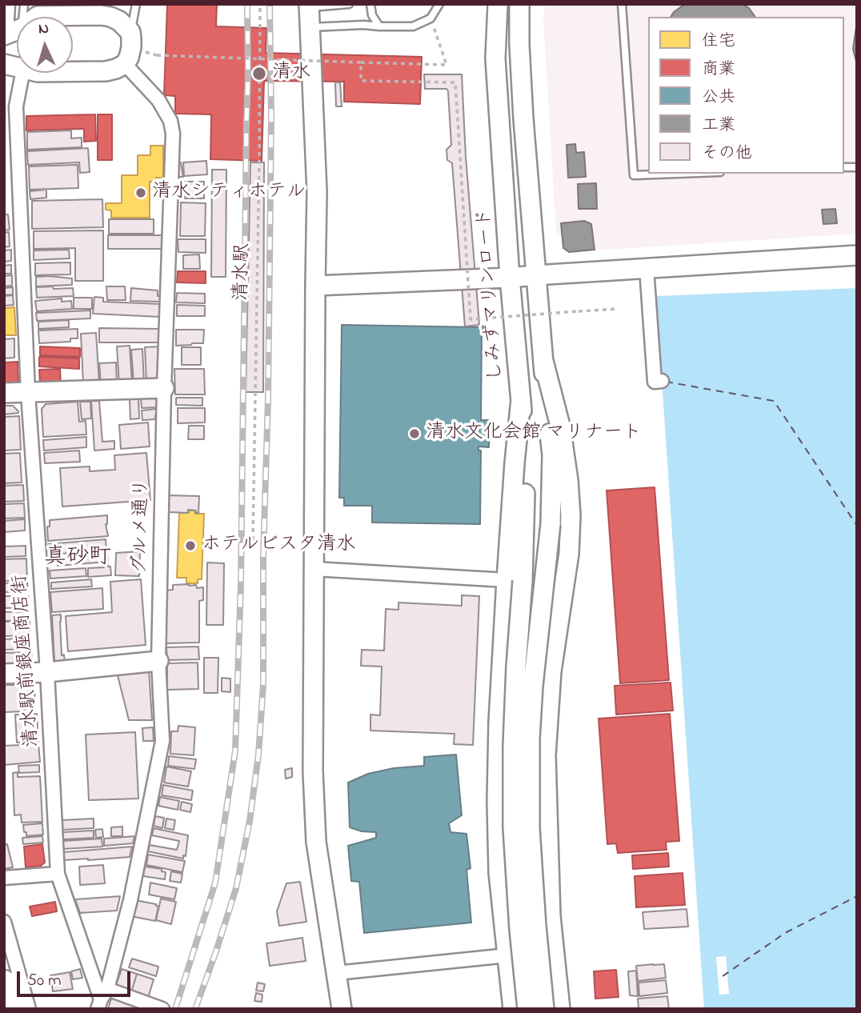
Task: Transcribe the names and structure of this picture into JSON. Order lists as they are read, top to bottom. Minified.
{"streets":{"street":["しみずマリンロード","グルメ通り","清水駅前銀座商店街"],"path":["清水駅"]},"crossings":[["グルメ通り","清水駅前銀座商店街"]],"districts":["真砂町"],"places":["清水","清水シティホテル","清水文化会館 マリナート","ホテルビスタ清水"],"legend":["住宅","商業","公共","工業","その他"],"scale_bar":"50 m","north":"top"}
